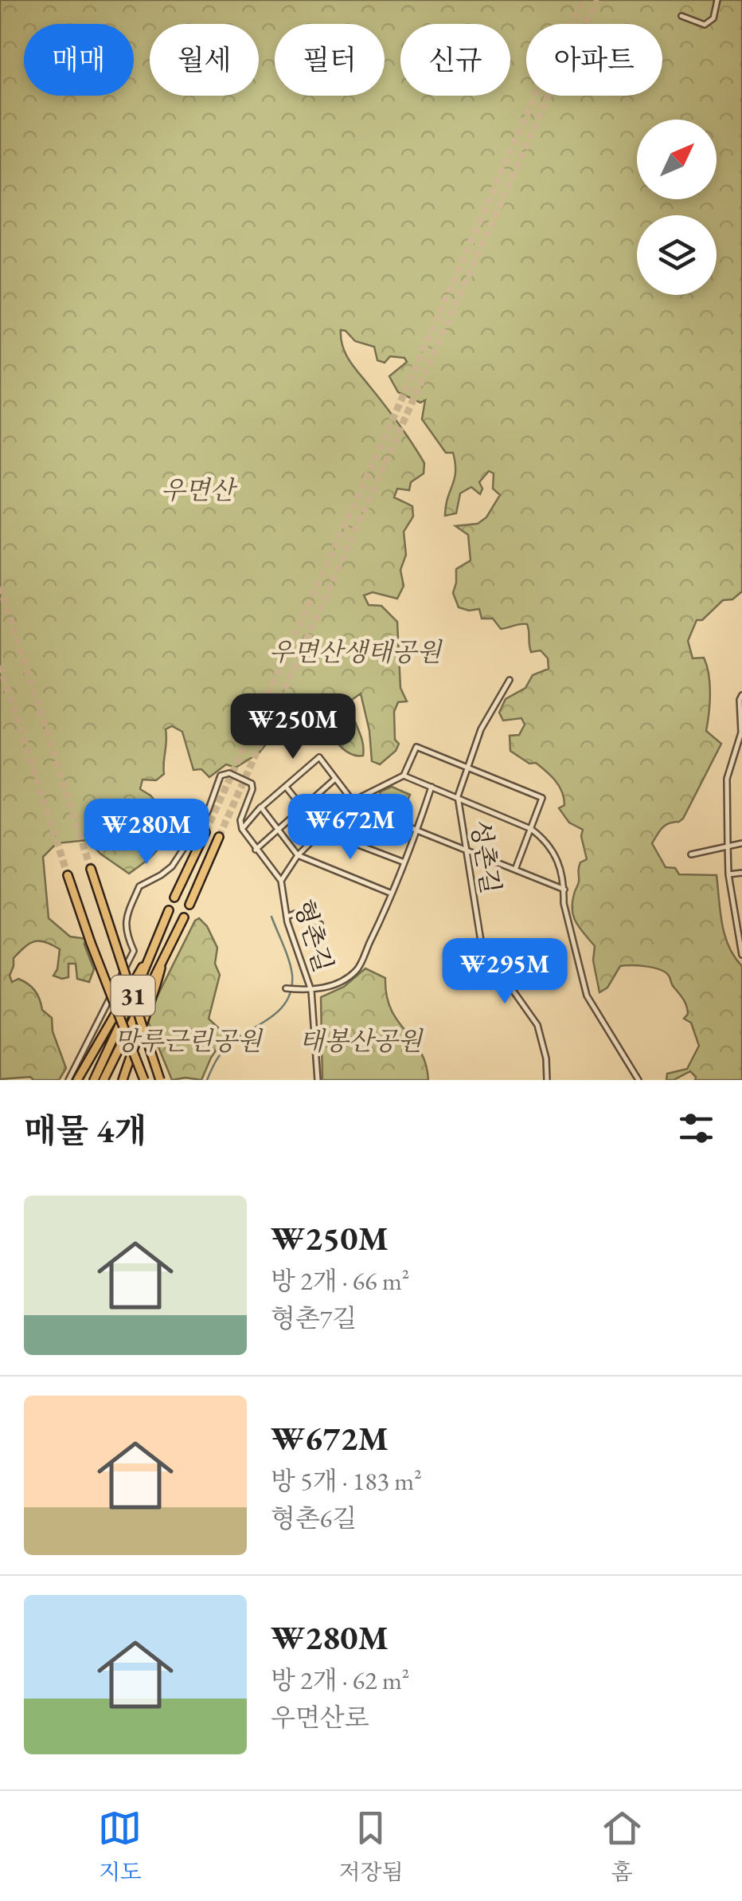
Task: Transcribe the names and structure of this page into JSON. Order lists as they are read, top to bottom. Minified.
{"streets":{"highway":["31"],"street":["성촌길","형촌길"]},"parks":["우면산","우면산생태공원","망루근린공원","태봉산공원"],"north":"top right","page":{"chip":["매매","월세","필터","신규","아파트"],"price":["₩250M","₩672M","₩280M","₩295M"],"heading":"매물 4개","list":[{"name":"₩250M","note":"방 2개 · 66 m² · 형촌7길"},{"name":"₩672M","note":"방 5개 · 183 m² · 형촌6길"},{"name":"₩280M","note":"방 2개 · 62 m² · 우면산로"}],"tabs":["지도","저장됨","홈"]}}
